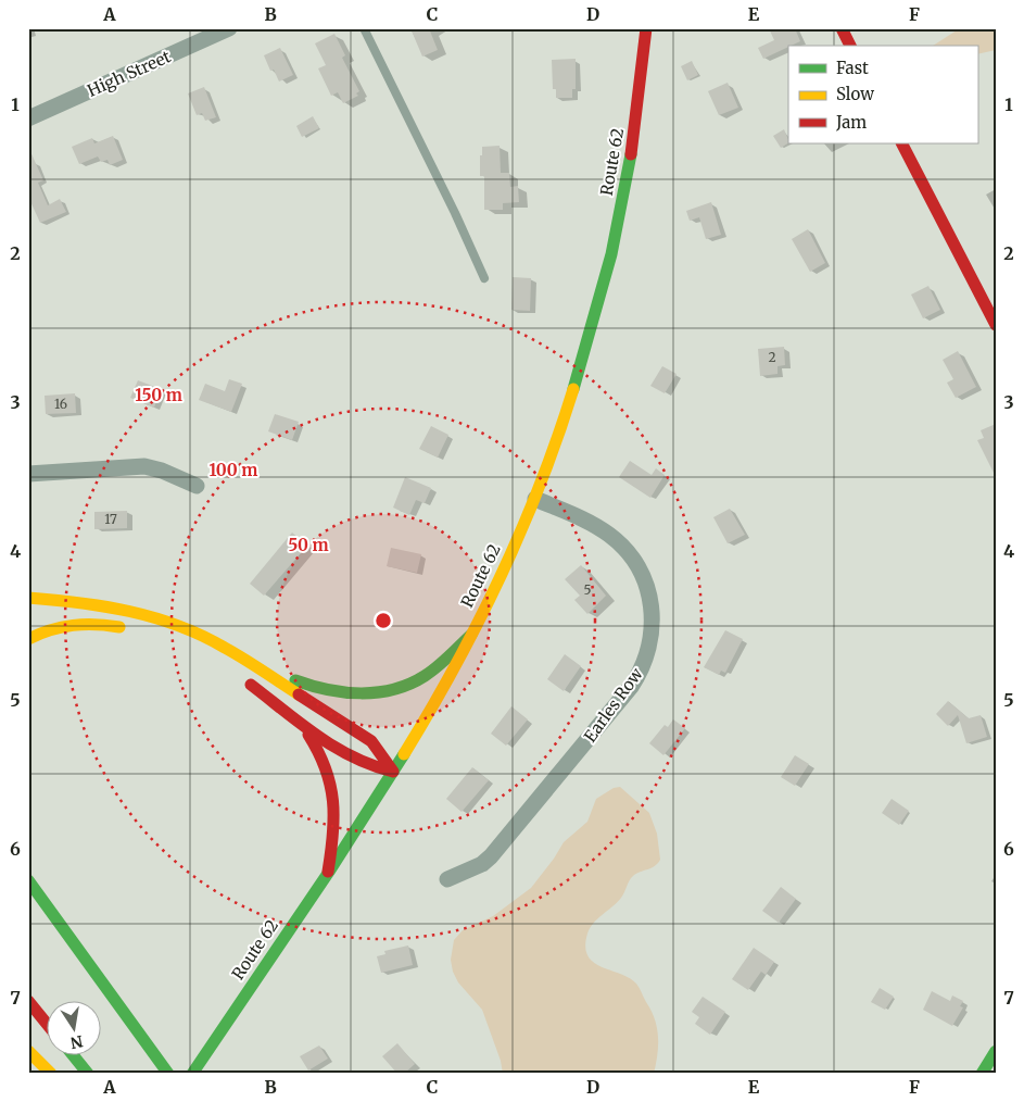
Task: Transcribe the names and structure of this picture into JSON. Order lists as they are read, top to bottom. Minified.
{"streets":{"main road":["Route 62"],"street":["High Street","Earles Row"]},"crossings":[["Route 62","Earles Row"]],"house_numbers":["2","16","17","5"],"legend":["Fast","Slow","Jam"],"north":"bottom","grid":{"columns":["A","B","C","D","E","F"],"rows":["1","2","3","4","5","6","7"]},"rings":["150 m","100 m","50 m"]}
